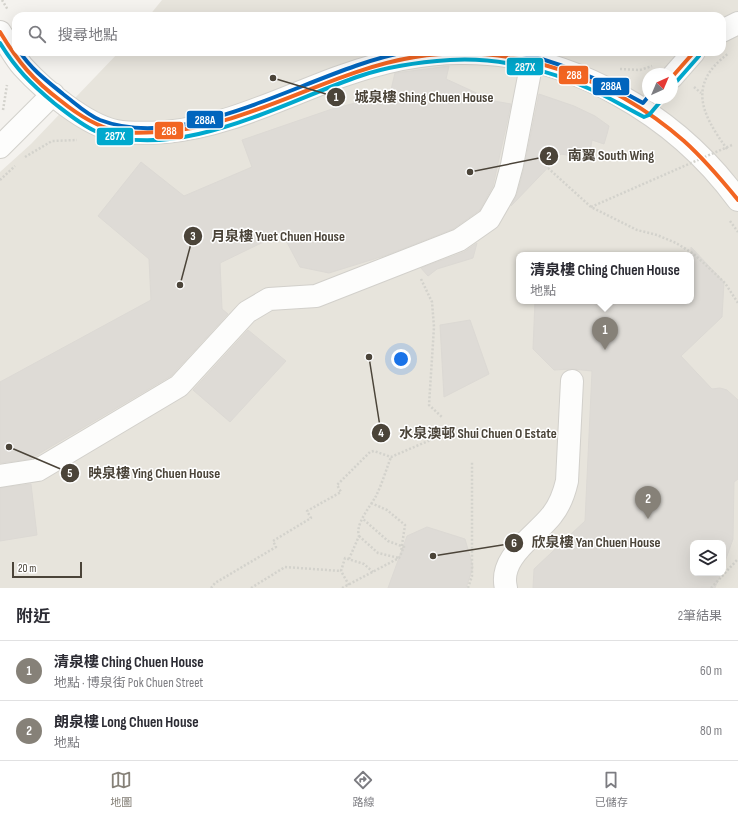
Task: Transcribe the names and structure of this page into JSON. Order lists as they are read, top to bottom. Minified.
{"places":["城泉樓 Shing Chuen House","南翼 South Wing","月泉樓 Yuet Chuen House","水泉澳邨 Shui Chuen O Estate","映泉樓 Ying Chuen House","欣泉樓 Yan Chuen House"],"lines":["transit line 288","transit line 287X","transit line 288A"],"scale_bar":"20 m","north":"top right","page":{"search":"搜尋地點","popup":["清泉樓 Ching Chuen House","地點"],"pins":["1","2"],"scale":"20 m","heading":["附近","2筆結果"],"list":[{"mark":"1","name":"清泉樓 Ching Chuen House","note":"地點 · 博泉街 Pok Chuen Street","value":"60 m"},{"mark":"2","name":"朗泉樓 Long Chuen House","note":"地點","value":"80 m"}],"nav":["地圖","路線","已儲存"]}}
